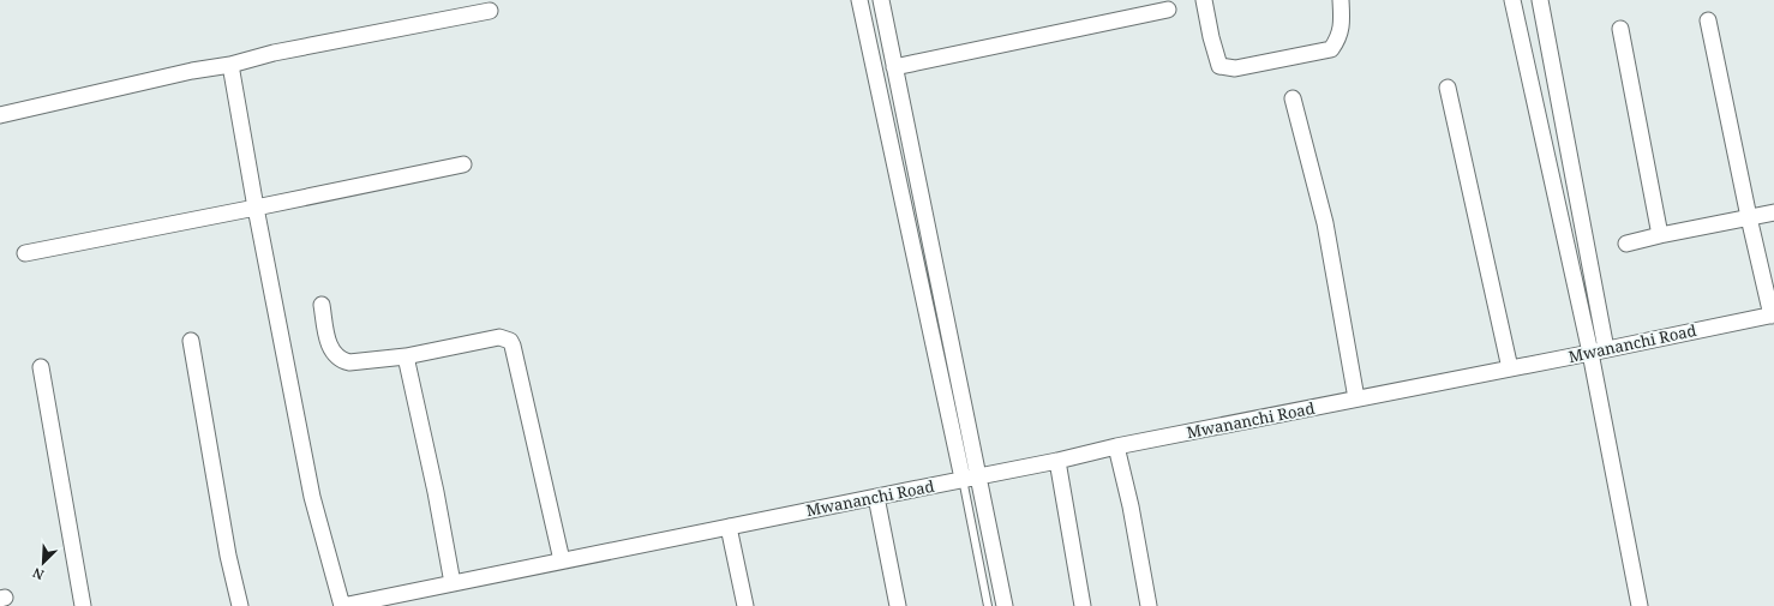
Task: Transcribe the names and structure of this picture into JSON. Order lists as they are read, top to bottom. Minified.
{"streets":{"street":["Mwananchi Road"]},"north":"bottom left"}
